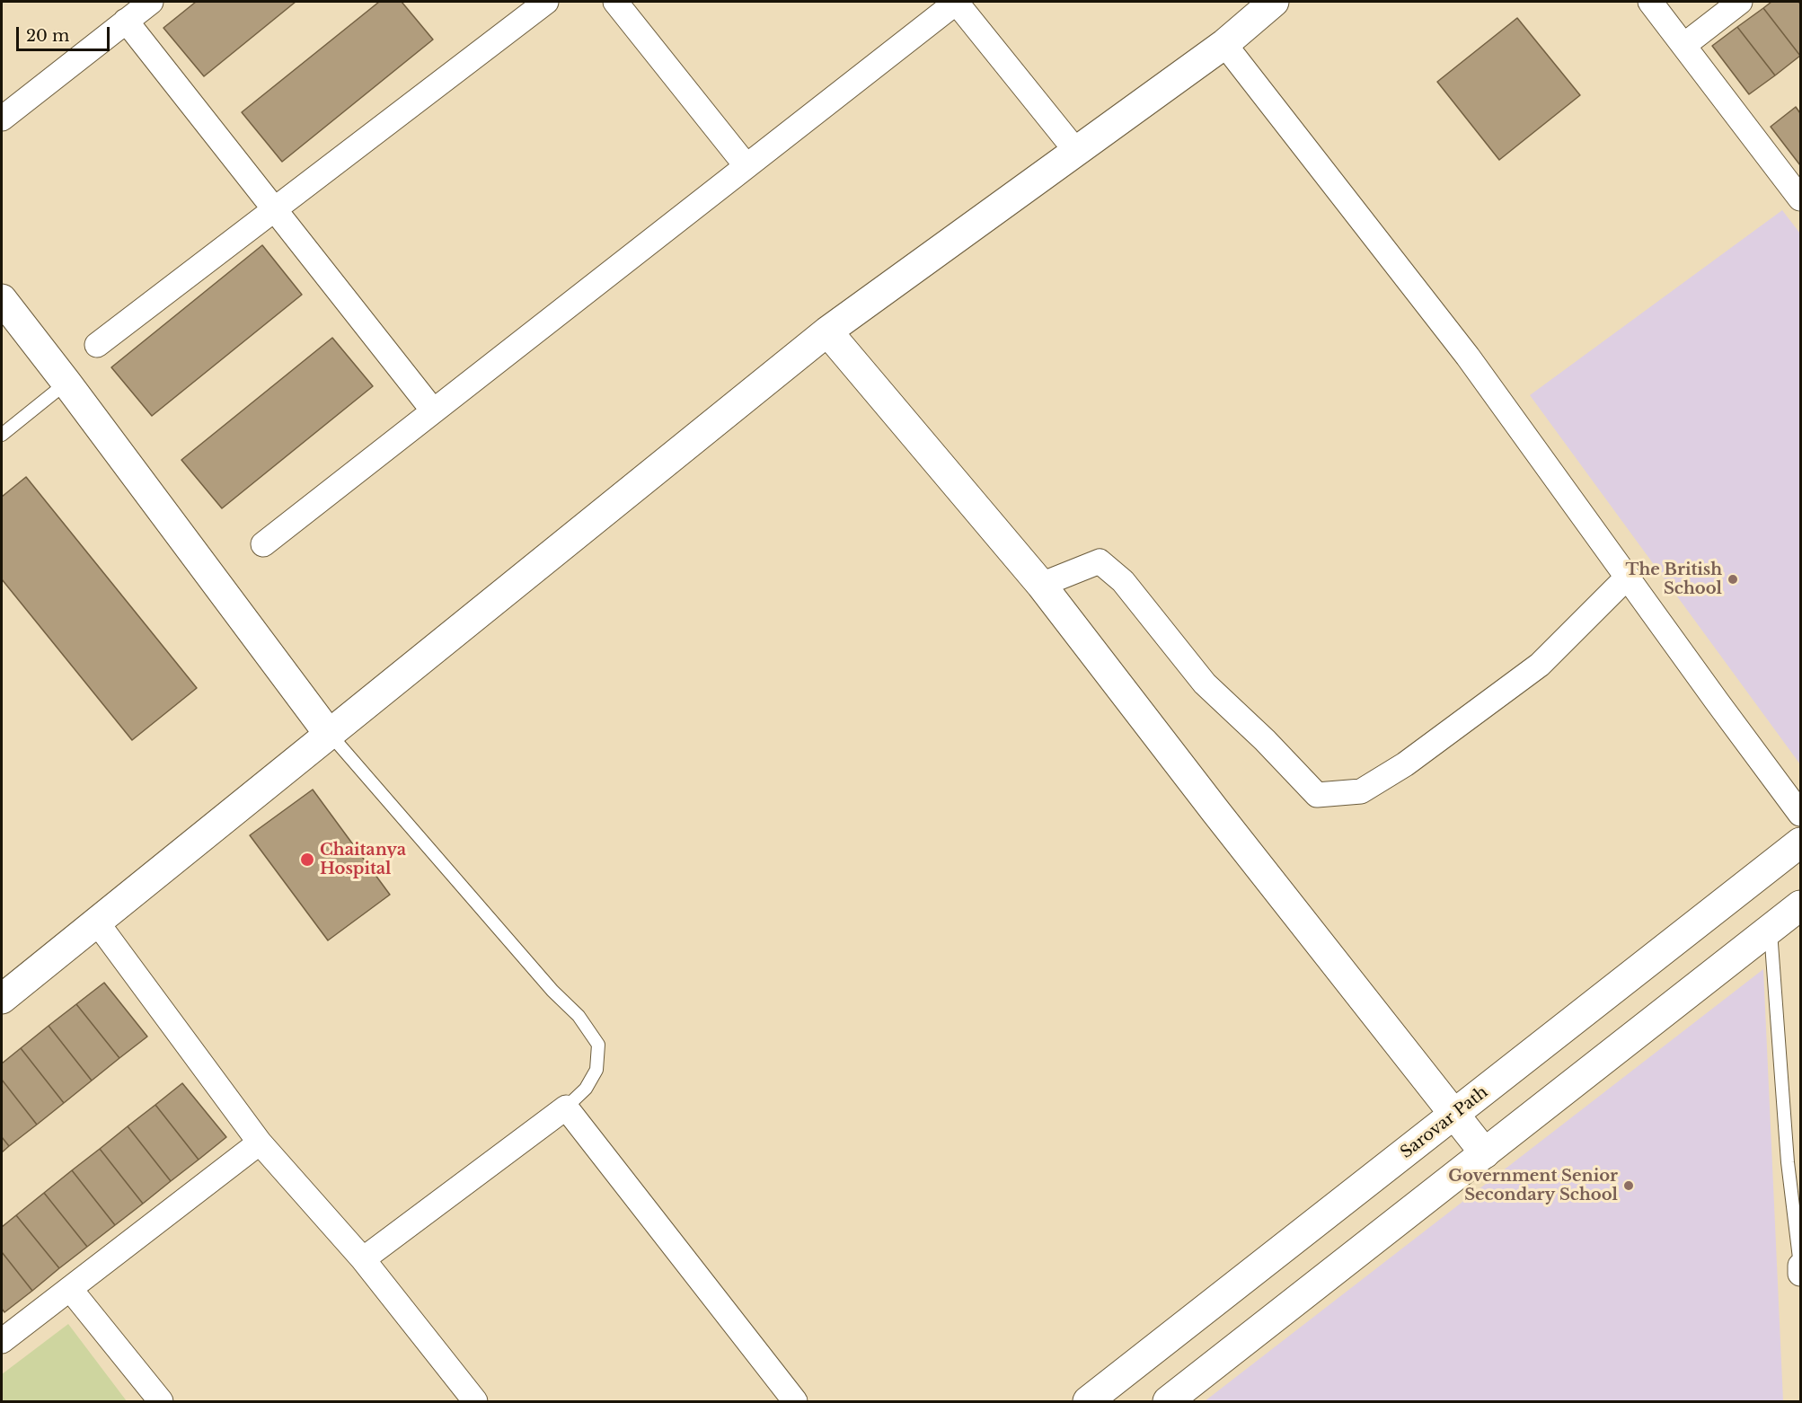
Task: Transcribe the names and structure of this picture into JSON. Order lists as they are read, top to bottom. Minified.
{"streets":{"street":["Sarovar Path"]},"places":["The British School","Chaitanya Hospital","Government Senior Secondary School"],"scale_bar":"20 m"}
